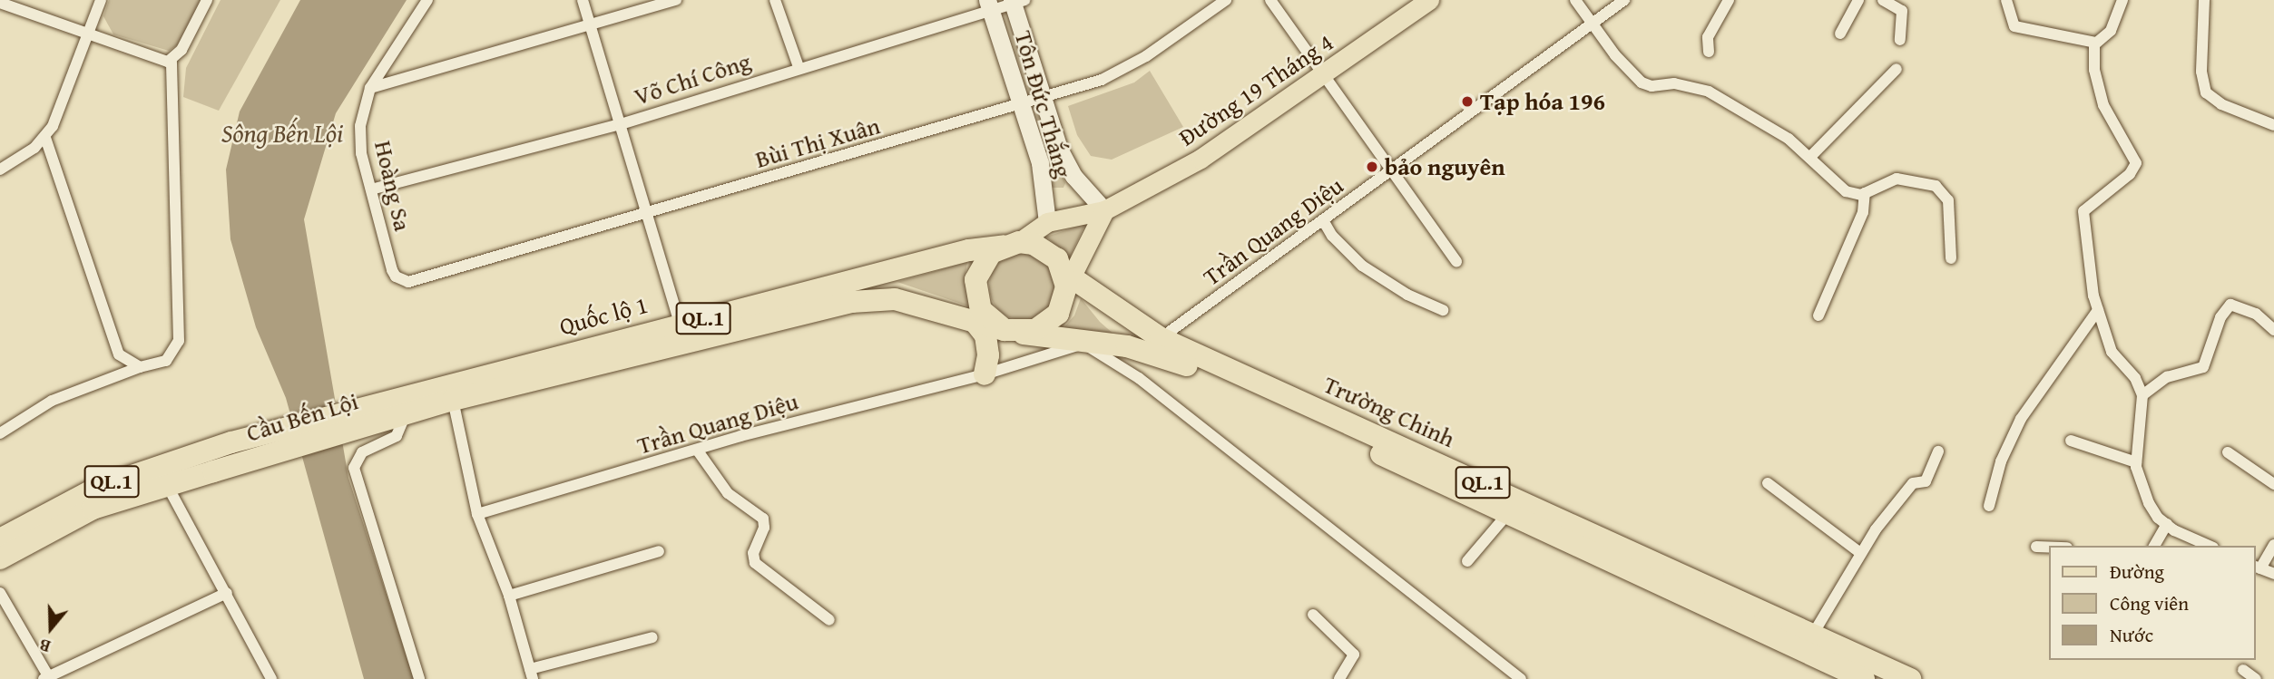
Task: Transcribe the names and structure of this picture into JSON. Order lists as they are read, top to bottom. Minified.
{"streets":{"highway":["Quốc lộ 1","QL.1","Trường Chinh","Cầu Bến Lội"],"main road":["Đường 19 Tháng 4","Tôn Đức Thắng"],"street":["Võ Chí Công","Bùi Thị Xuân","Hoàng Sa","Trần Quang Diệu"]},"crossings":[["Võ Chí Công","Tôn Đức Thắng"],["Võ Chí Công","Hoàng Sa"],["Đường 19 Tháng 4","Tôn Đức Thắng"],["Đường 19 Tháng 4","Quốc lộ 1"],["Đường 19 Tháng 4","QL.1"],["Đường 19 Tháng 4","Trường Chinh"],["Tôn Đức Thắng","Bùi Thị Xuân"],["Bùi Thị Xuân","Hoàng Sa"],["Trần Quang Diệu","Trường Chinh"],["Quốc lộ 1","QL.1"],["Quốc lộ 1","Trường Chinh"],["Quốc lộ 1","Cầu Bến Lội"],["QL.1","Trường Chinh"],["QL.1","Cầu Bến Lội"]],"water":["Sông Bến Lội"],"places":["Tạp hóa 196","bảo nguyên"],"legend":["Đường","Công viên","Nước"],"north":"bottom"}
